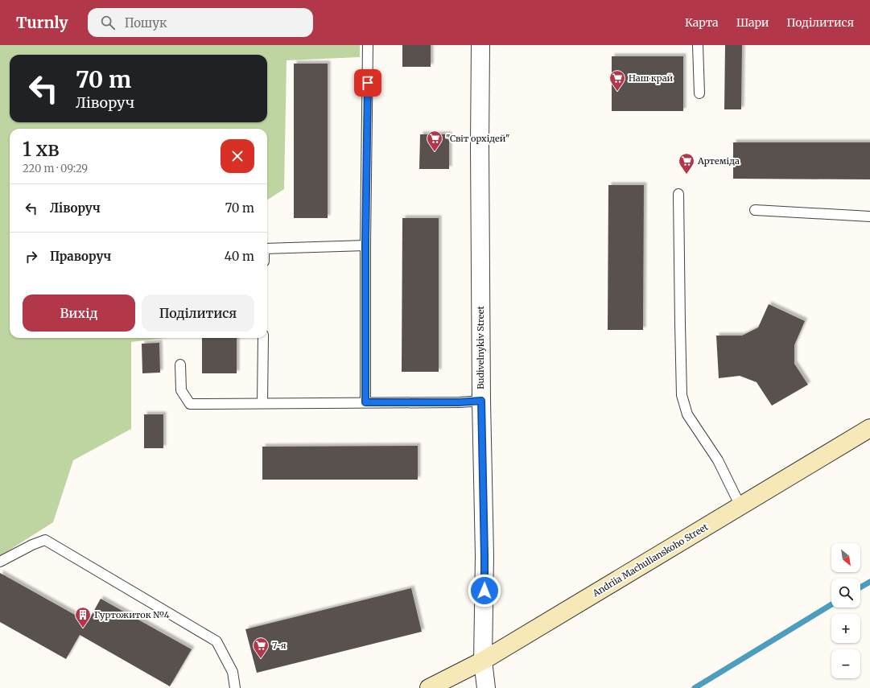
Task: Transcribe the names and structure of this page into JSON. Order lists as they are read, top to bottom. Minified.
{"streets":{"street":["Budivelnykiv Street","Andriia Machulianskoho Street"]},"crossings":[["Budivelnykiv Street","Andriia Machulianskoho Street"]],"places":{"supermarket":["Наш край","\"Світ орхідей\"","Артеміда","7-я"],"building":["Гуртожиток №4"]},"north":"bottom right","page":{"header":"Turnly","search":"Пошук","nav":["Карта","Шари","Поділитися"],"turn":["70 m","Ліворуч"],"heading":["1 хв","220 m · 09:29"],"list":[{"name":"Ліворуч","value":"70 m"},{"name":"Праворуч","value":"40 m"}],"buttons":["Вихід","Поділитися"],"map_buttons":["+","−"]}}
